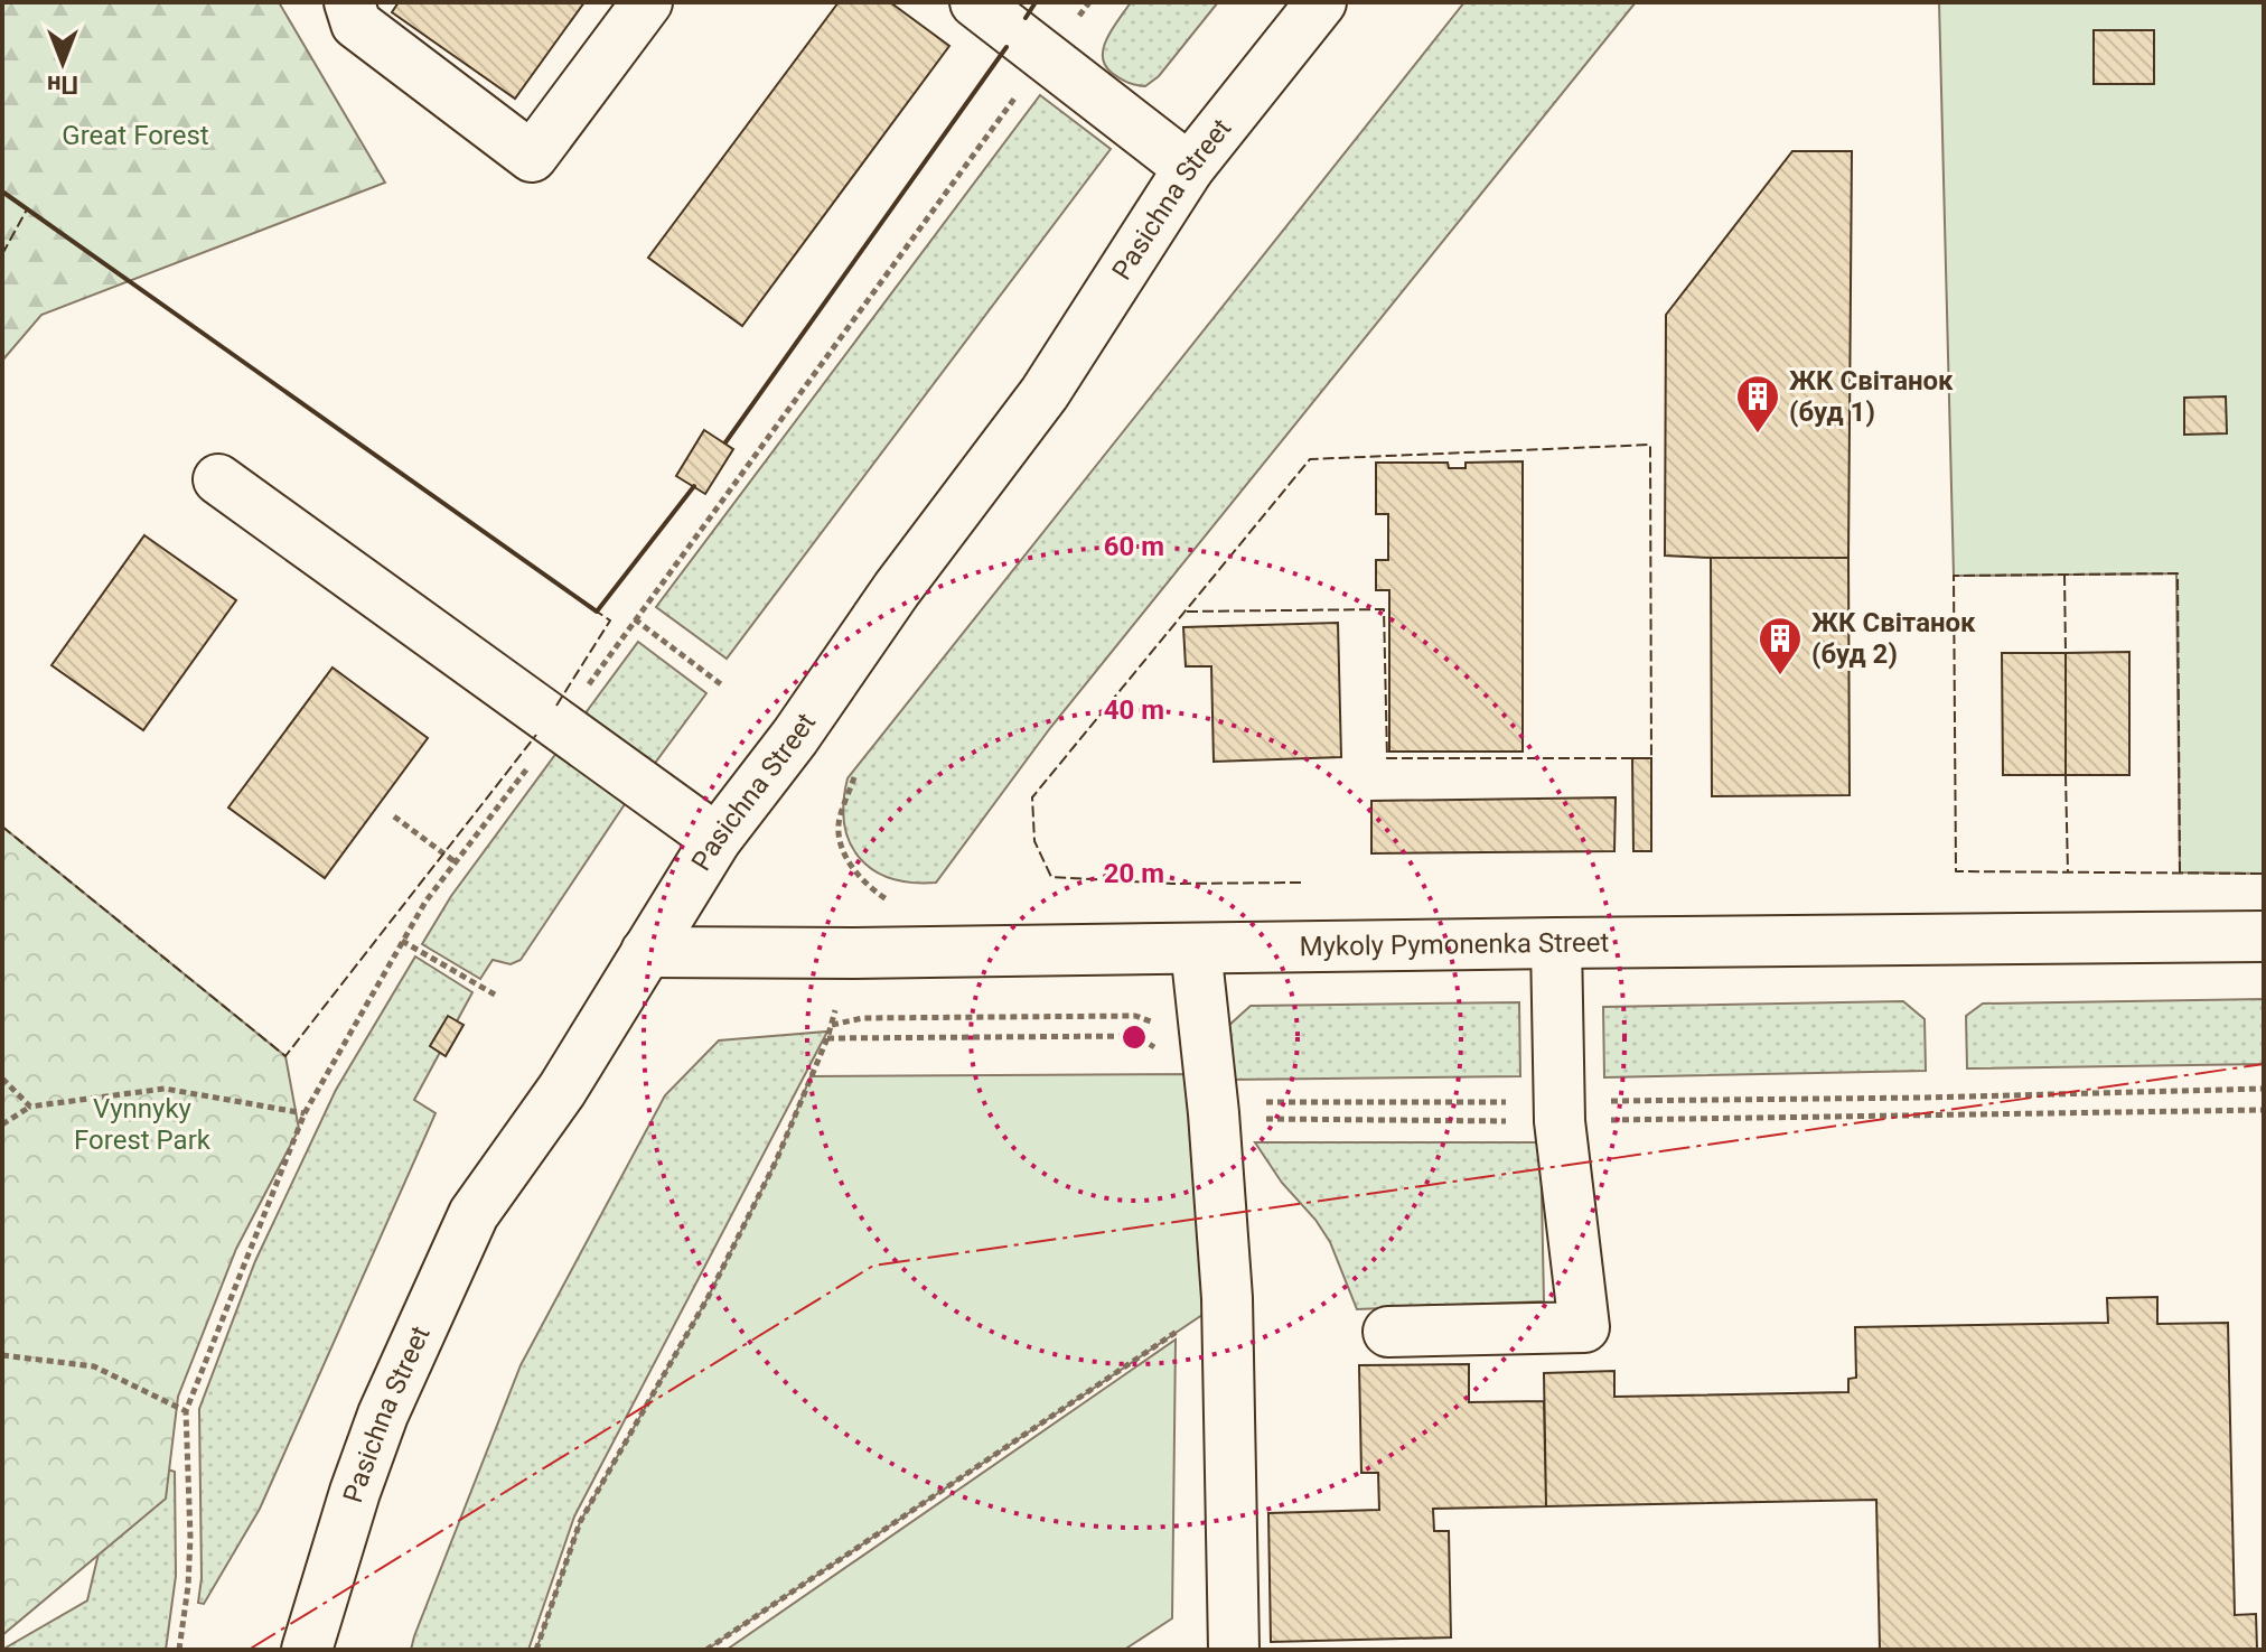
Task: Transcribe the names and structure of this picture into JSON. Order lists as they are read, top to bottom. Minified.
{"streets":{"main road":["Pasichna Street","Mykoly Pymonenka Street"]},"crossings":[["Pasichna Street","Mykoly Pymonenka Street"]],"parks":["Great Forest","Vynnyky Forest Park"],"places":{"building":["ЖК Світанок (буд 1)","ЖК Світанок (буд 2)"]},"north":"bottom","rings":["60 m","40 m","20 m"]}
